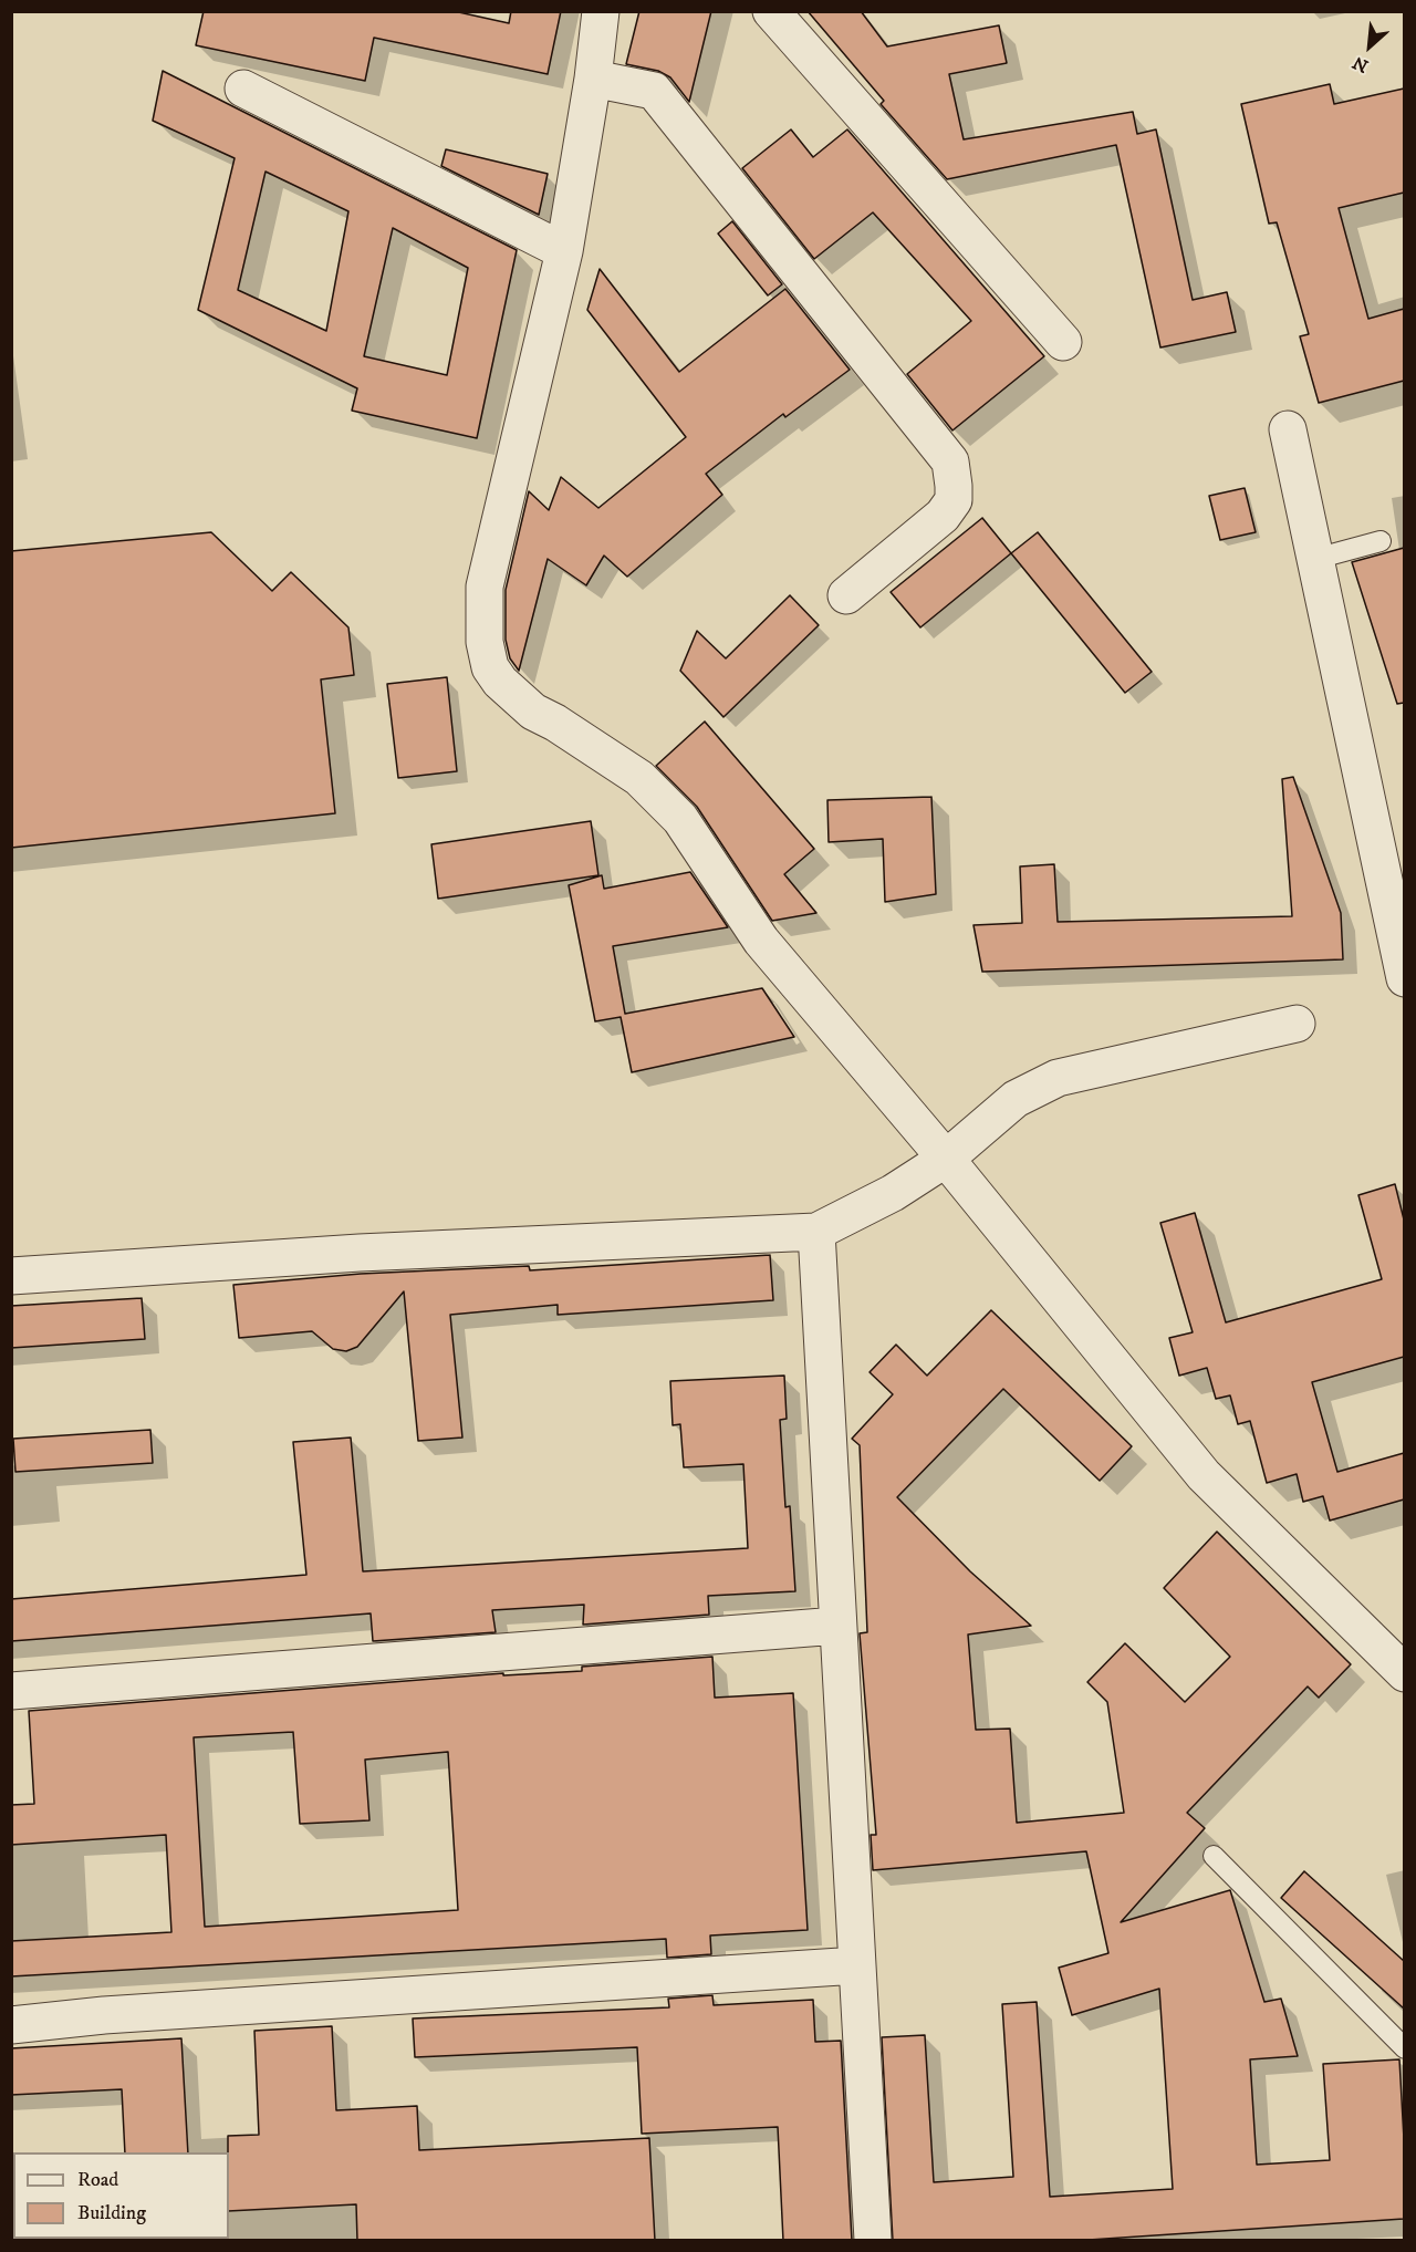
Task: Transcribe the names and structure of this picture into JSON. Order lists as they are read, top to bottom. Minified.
{"legend":["Road","Building"],"north":"bottom left"}
